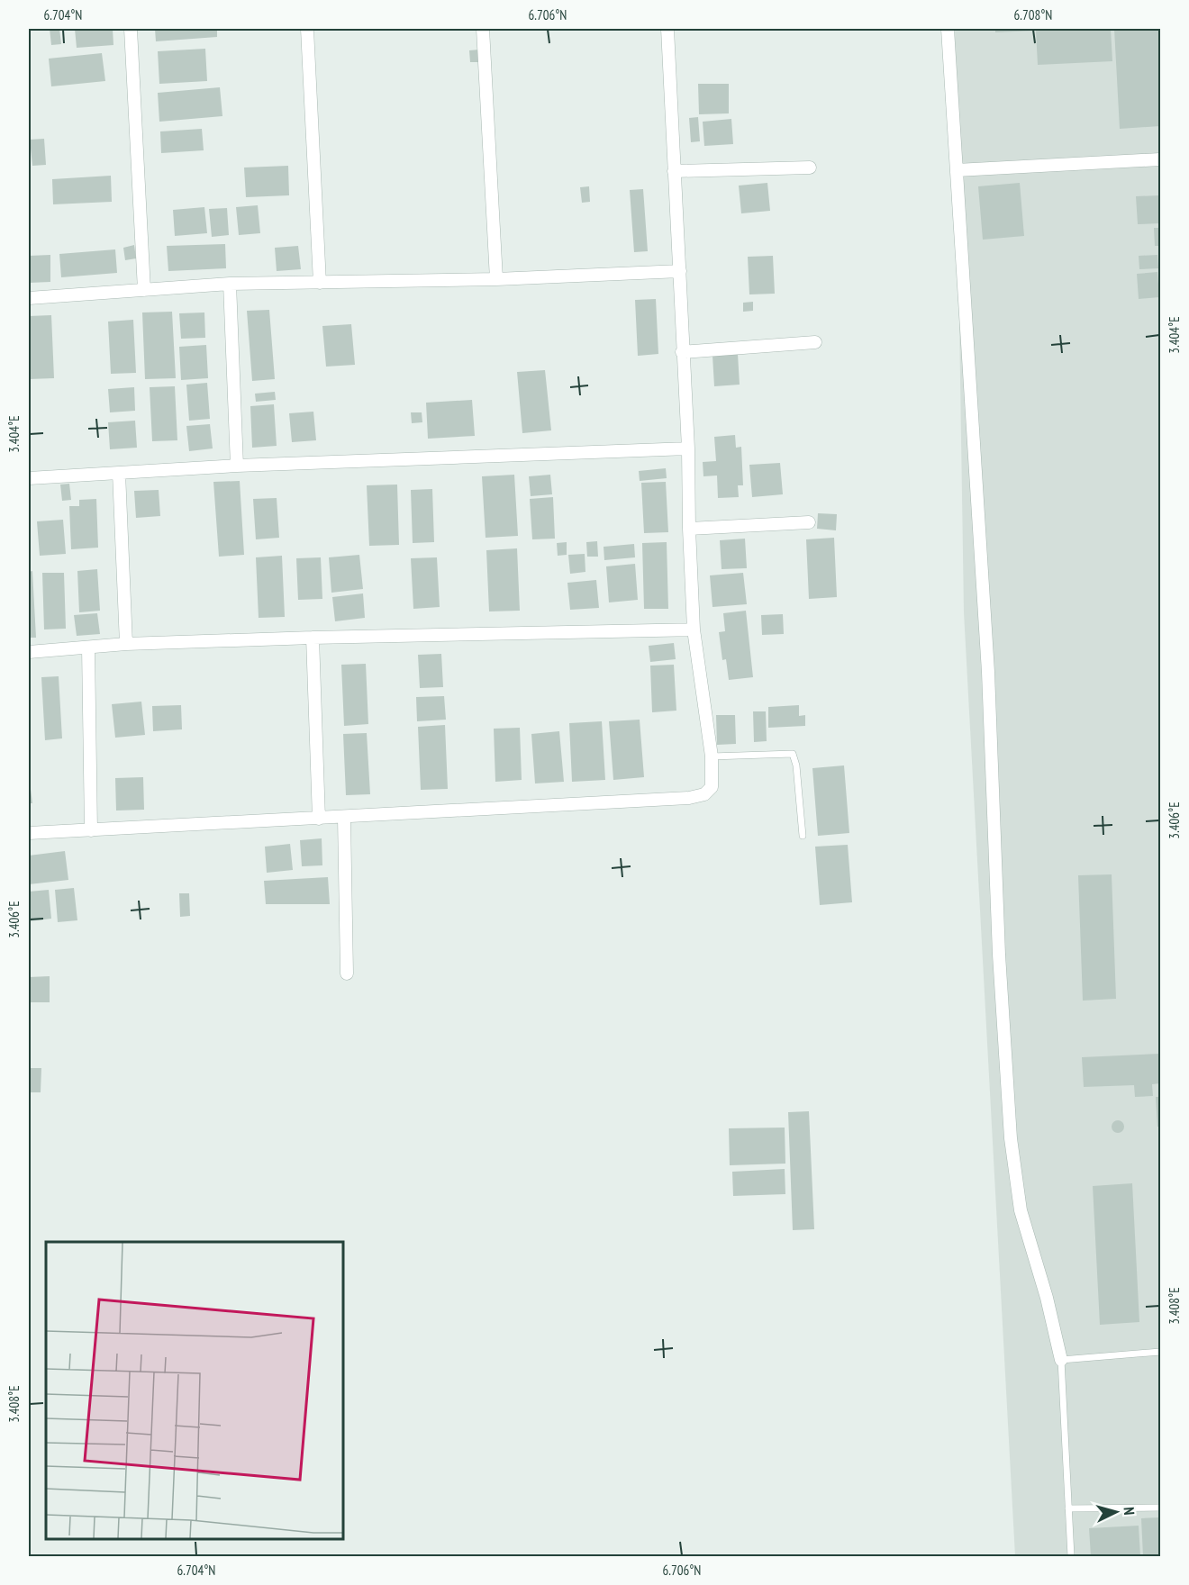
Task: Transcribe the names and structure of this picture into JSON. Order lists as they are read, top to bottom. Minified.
{"north":"right","coordinates":["6.704°N","6.706°N","6.708°N","3.404°E","3.406°E","3.408°E"]}
